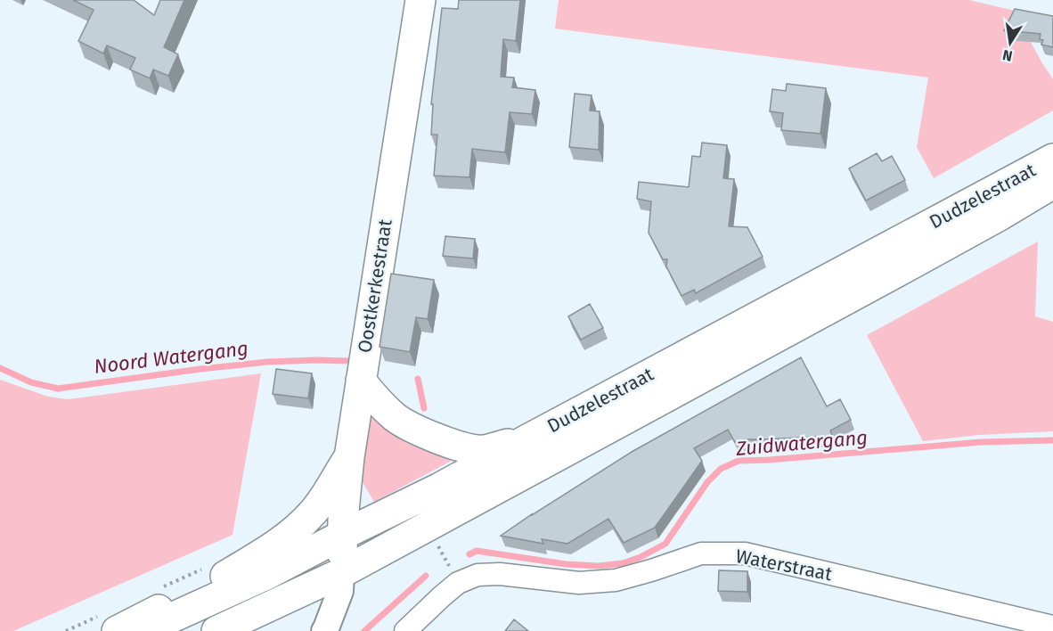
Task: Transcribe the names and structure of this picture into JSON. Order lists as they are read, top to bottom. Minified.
{"streets":{"main road":["Dudzelestraat","Oostkerkestraat"],"street":["Waterstraat"]},"crossings":[["Dudzelestraat","Oostkerkestraat"]],"water":["Noord Watergang","Zuidwatergang"],"north":"bottom"}
